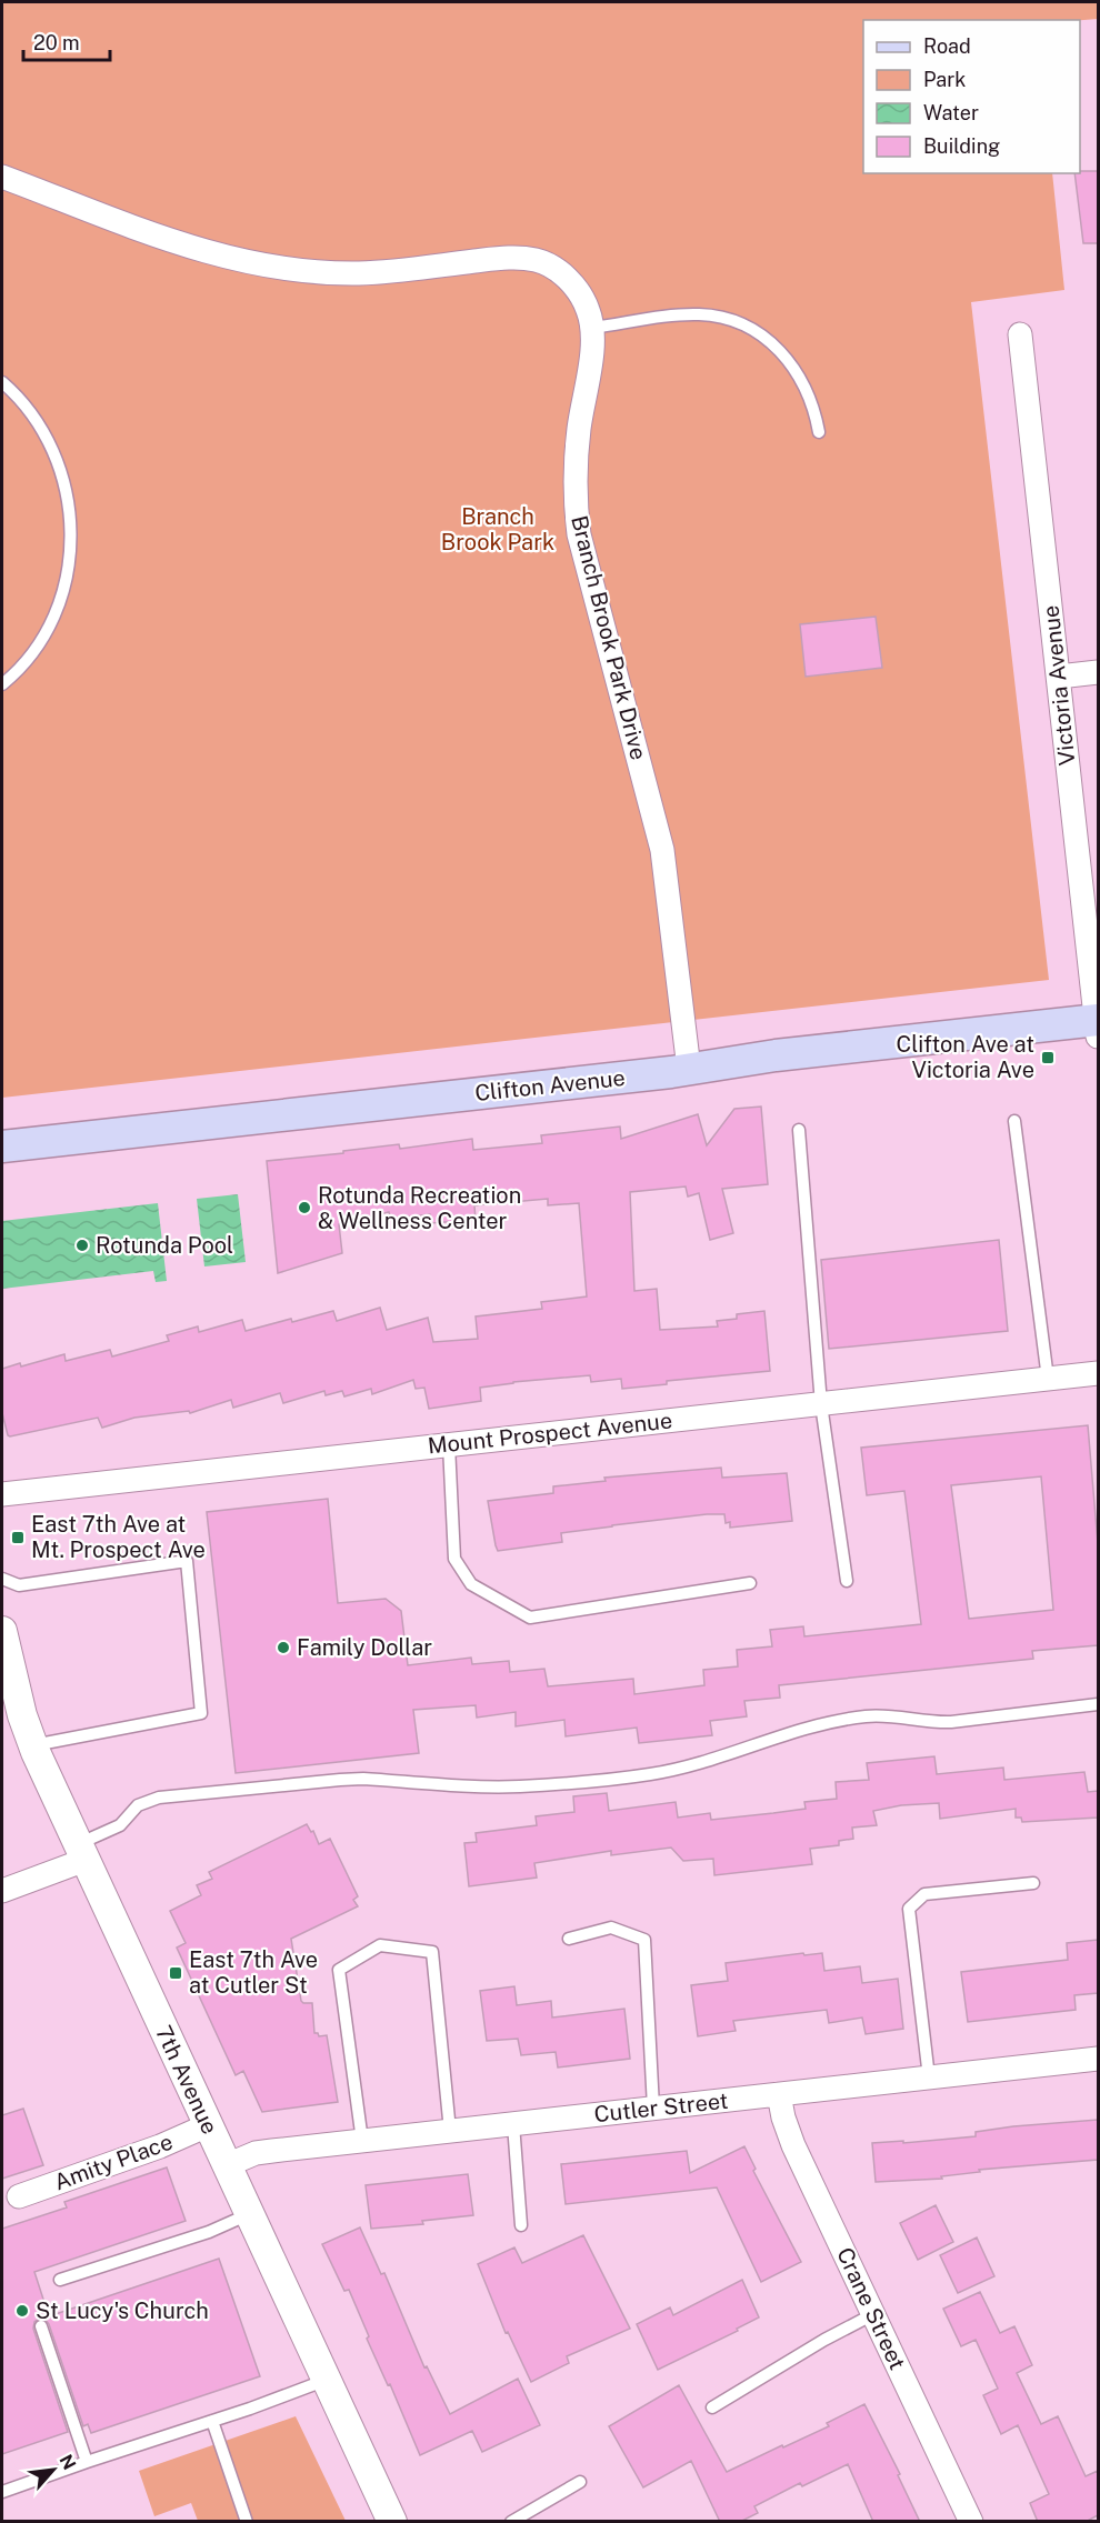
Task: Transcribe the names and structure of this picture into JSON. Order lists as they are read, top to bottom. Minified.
{"streets":{"main road":["Clifton Avenue"],"street":["Branch Brook Park Drive","Victoria Avenue","Mount Prospect Avenue","7th Avenue","Cutler Street","Amity Place","Crane Street"]},"crossings":[["Branch Brook Park Drive","Clifton Avenue"],["Victoria Avenue","Clifton Avenue"],["7th Avenue","Cutler Street"],["7th Avenue","Amity Place"],["Cutler Street","Crane Street"]],"parks":["Branch Brook Park"],"places":{"transit":["Clifton Ave at Victoria Ave","East 7th Ave at Mt. Prospect Ave","East 7th Ave at Cutler St"],"other":["Rotunda Recreation & Wellness Center","Rotunda Pool","Family Dollar","St Lucy's Church"]},"legend":["Road","Park","Water","Building"],"scale_bar":"20 m","north":"top right"}
